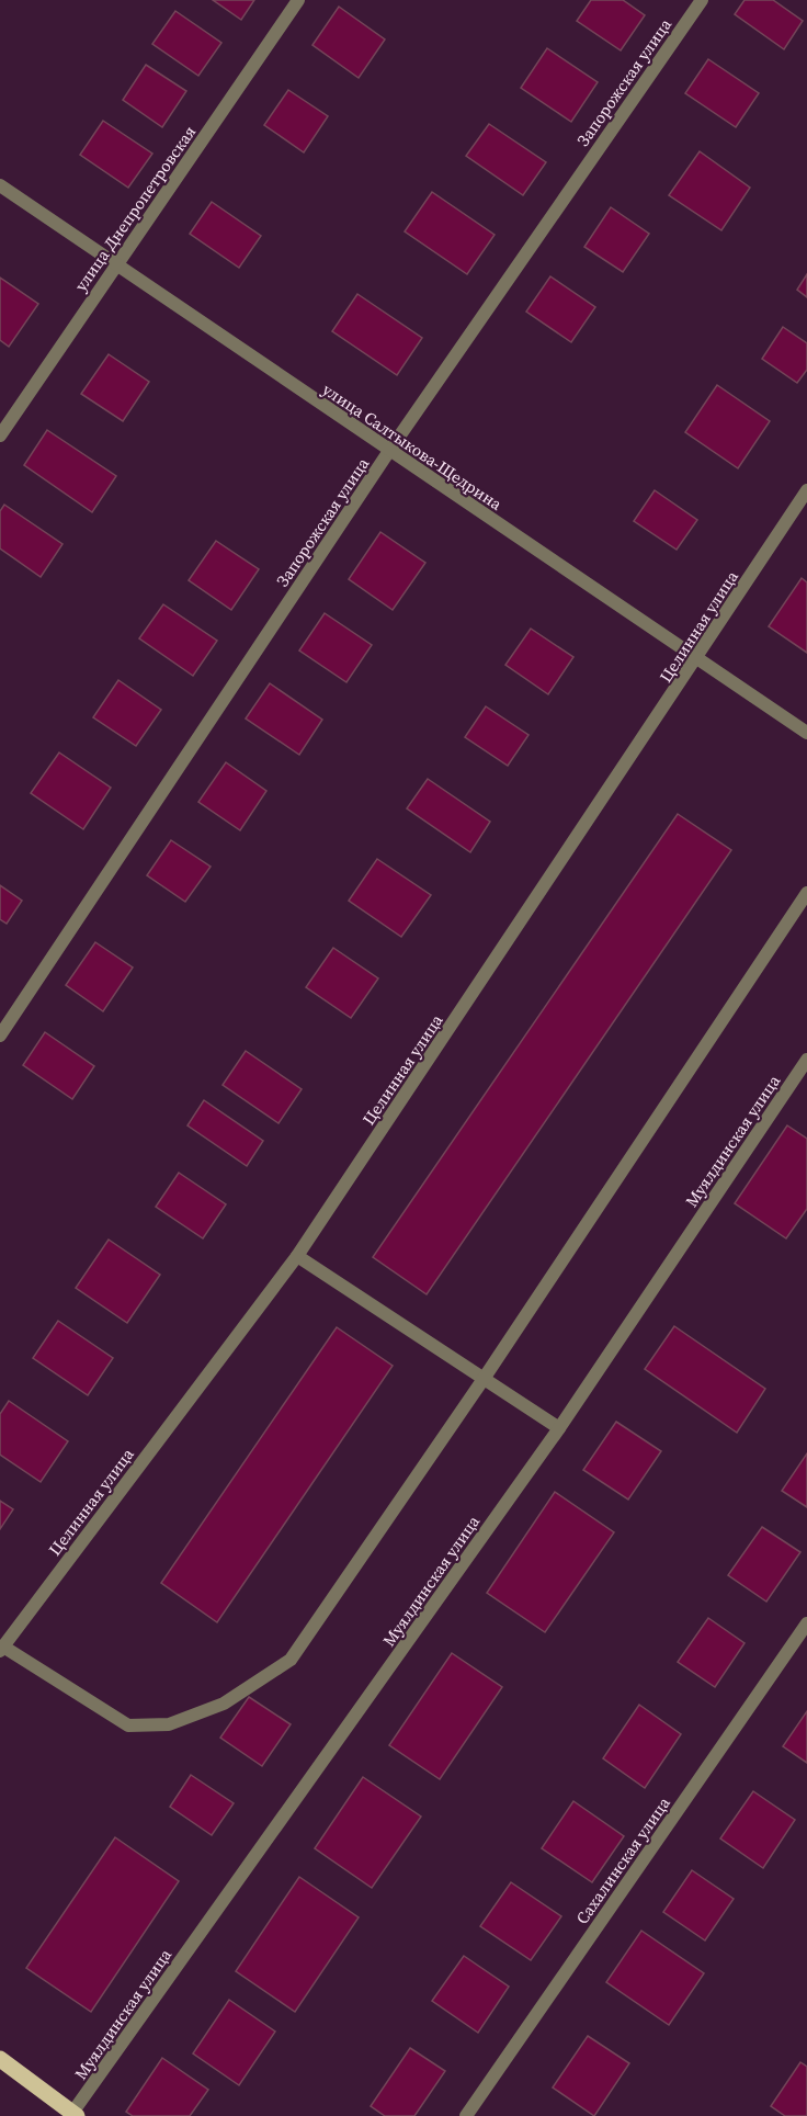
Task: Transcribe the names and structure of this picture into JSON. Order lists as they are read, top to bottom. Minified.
{"streets":{"street":["Запорожская улица","улица Днепропетровская","улица Салтыкова-Щедрина","Целинная улица","Муялдинская улица","Сахалинская улица"]},"crossings":[["Запорожская улица","улица Салтыкова-Щедрина"],["улица Днепропетровская","улица Салтыкова-Щедрина"],["улица Салтыкова-Щедрина","Целинная улица"]]}
